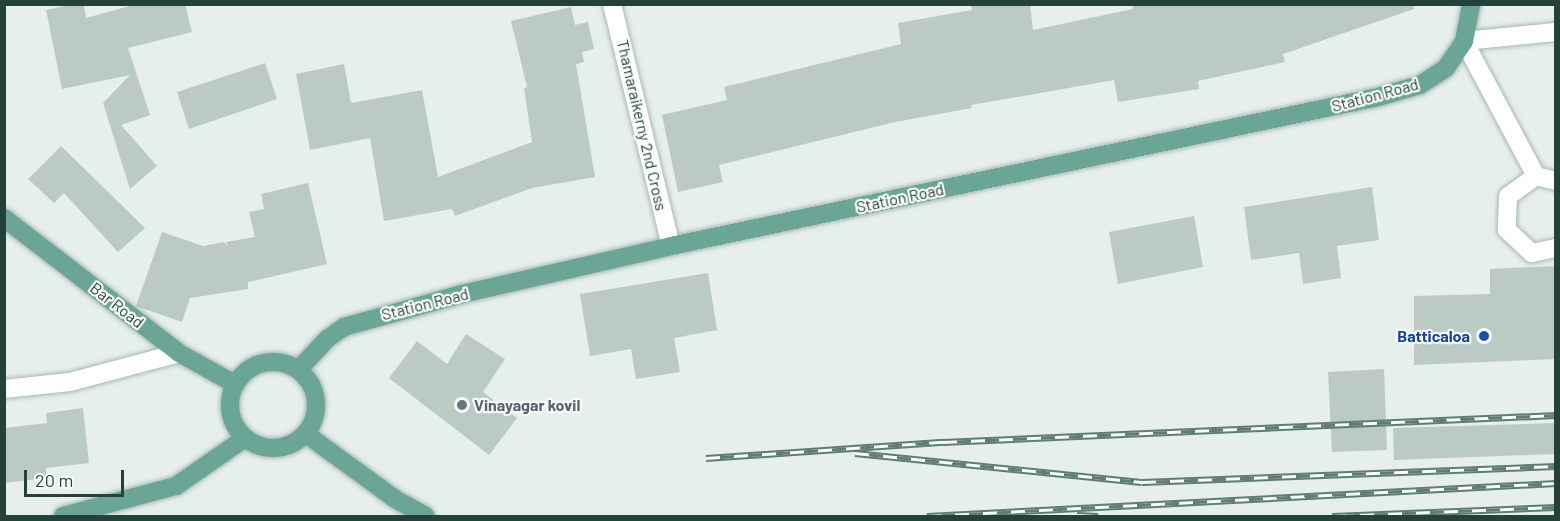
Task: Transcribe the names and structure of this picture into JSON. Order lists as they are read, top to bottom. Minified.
{"streets":{"main road":["Station Road","Bar Road"],"street":["Thamaraikerny 2nd Cross"]},"crossings":[["Station Road","Thamaraikerny 2nd Cross"],["Station Road","Bar Road"]],"places":["Batticaloa","Vinayagar kovil"],"scale_bar":"20 m"}
